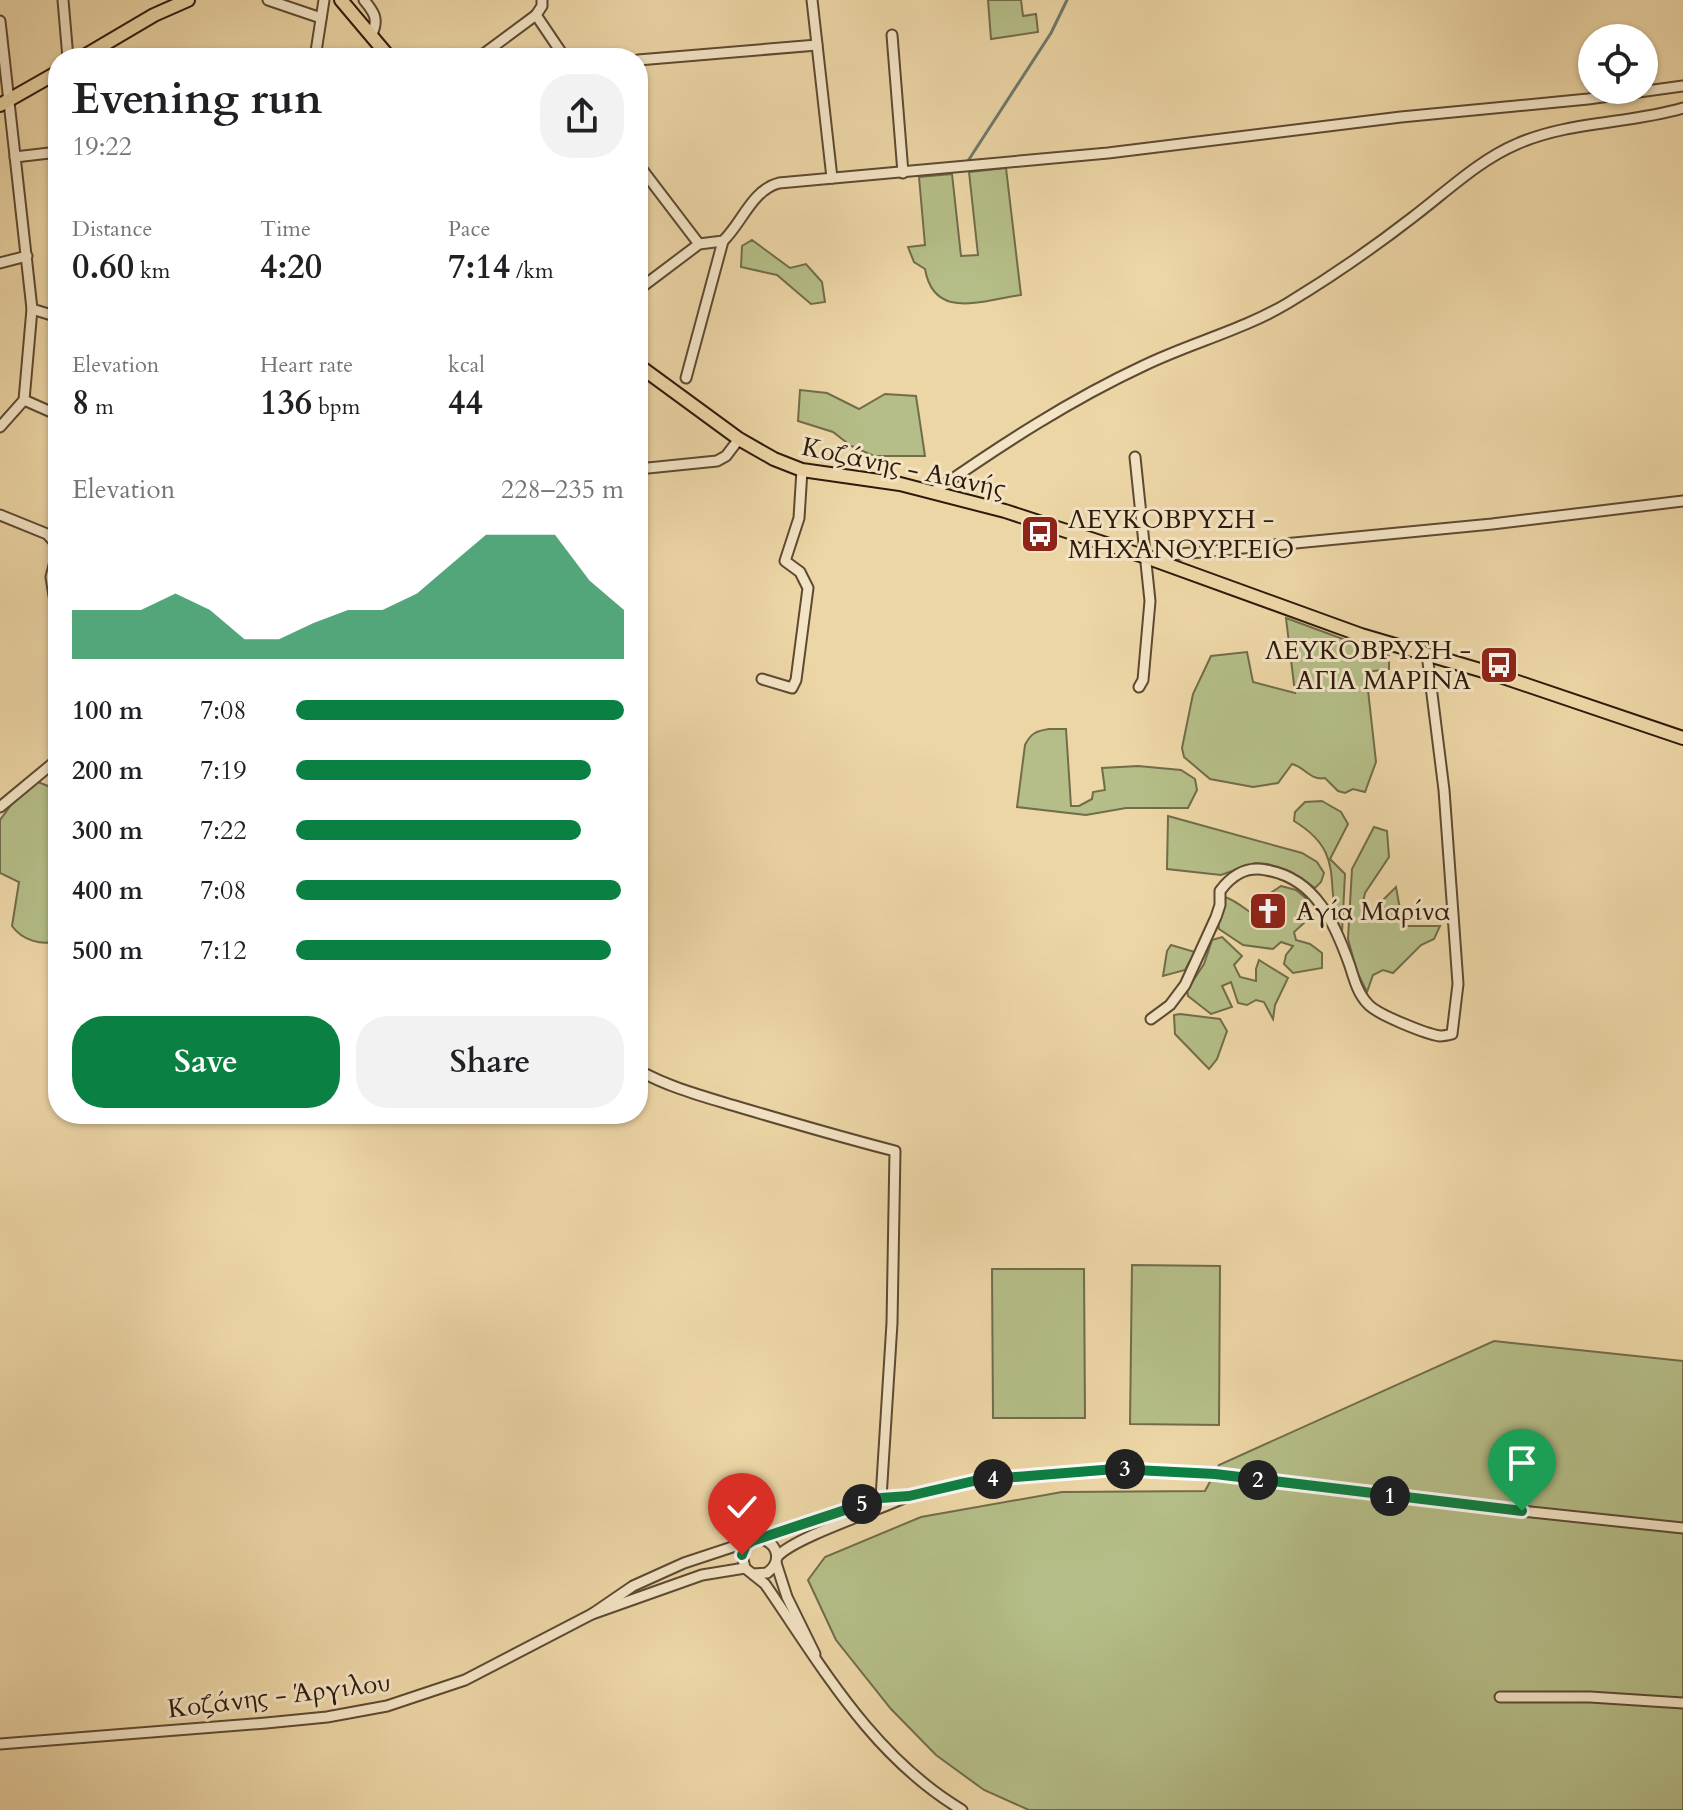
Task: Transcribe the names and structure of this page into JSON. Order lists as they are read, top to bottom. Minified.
{"streets":{"main road":["Κοζάνης - Αιανής"],"street":["Κοζάνης - Άργιλου"]},"places":{"bus stop":["ΛΕΥΚΟΒΡΥΣΗ - ΜΗΧΑΝΟΥΡΓΕΙΟ","ΛΕΥΚΟΒΡΥΣΗ - ΑΓΙΑ ΜΑΡΙΝΑ"],"church":["Αγία Μαρίνα"]},"page":{"heading":["Evening run","19:22"],"stats":[["Distance","0.60 km"],["Time","4:20"],["Pace","7:14 /km"],["Elevation","8 m"],["Heart rate","136 bpm"],["kcal","44"]],"chart":["Elevation","228–235 m"],"list":[{"name":"100 m","note":"7:08"},{"name":"200 m","note":"7:19"},{"name":"300 m","note":"7:22"},{"name":"400 m","note":"7:08"},{"name":"500 m","note":"7:12"}],"buttons":["Save","Share"],"pins":["3","4","2","1","5"]}}
